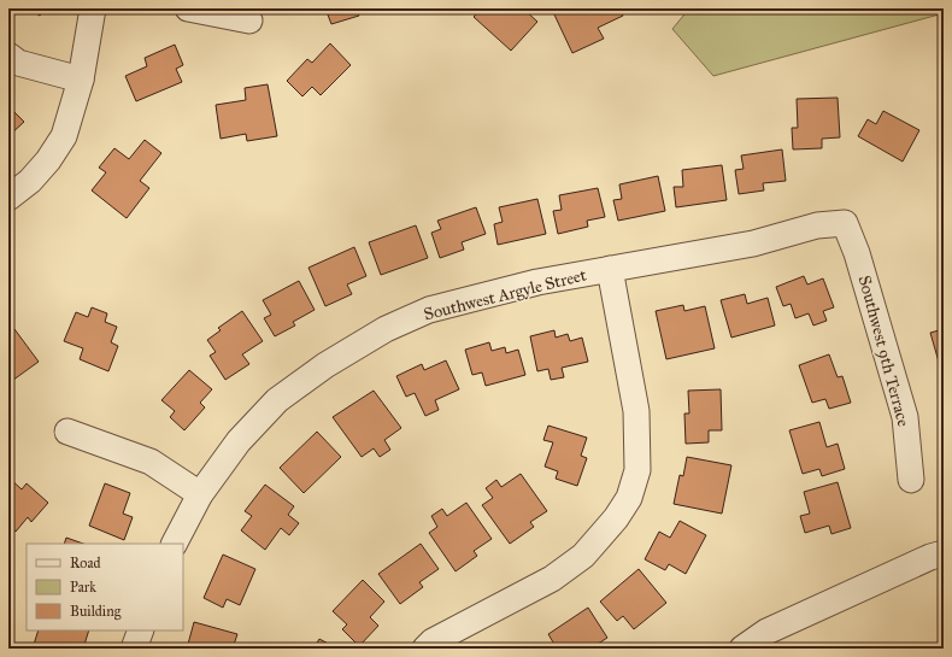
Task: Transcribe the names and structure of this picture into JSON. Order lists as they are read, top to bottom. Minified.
{"streets":{"street":["Southwest Argyle Street","Southwest 9th Terrace"]},"crossings":[["Southwest Argyle Street","Southwest 9th Terrace"]],"legend":["Road","Park","Building"]}
